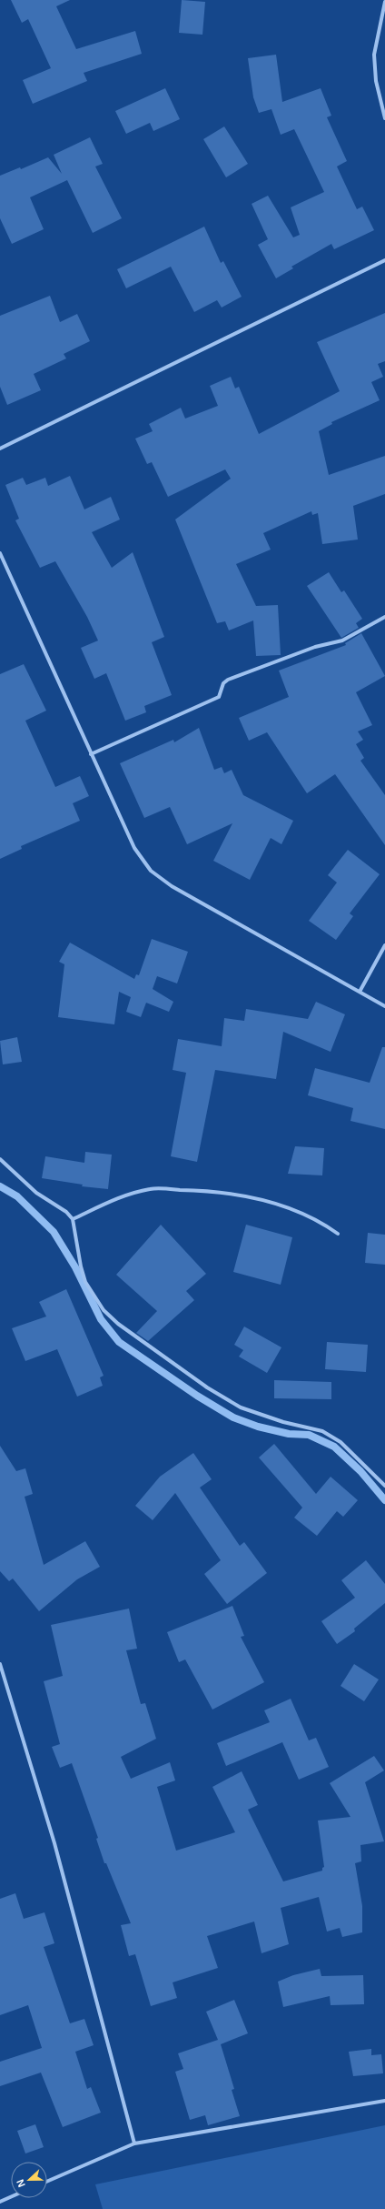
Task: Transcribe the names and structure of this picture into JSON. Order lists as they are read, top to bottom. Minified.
{"north":"left"}
